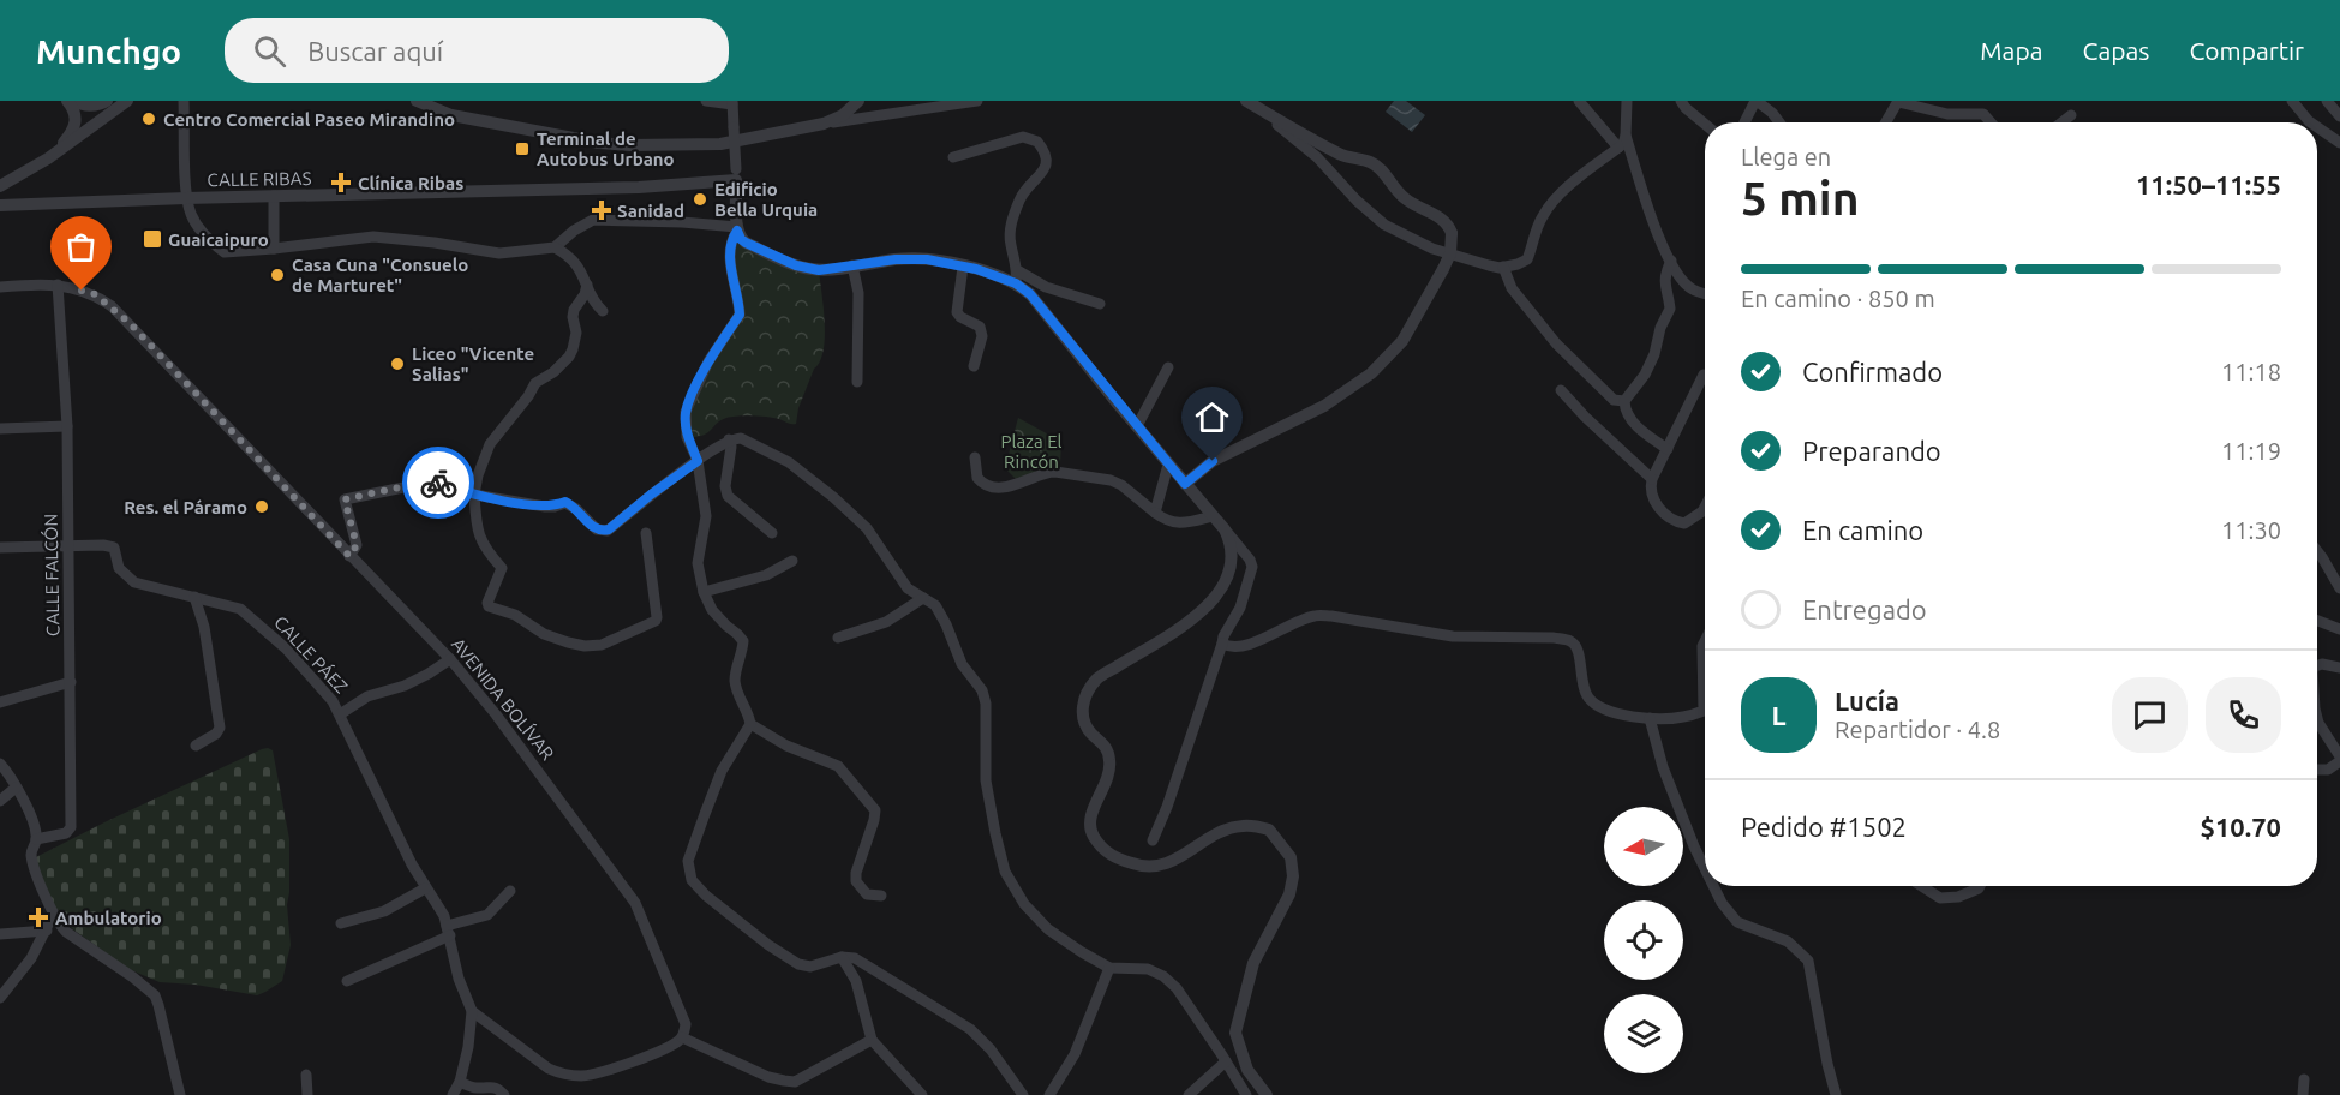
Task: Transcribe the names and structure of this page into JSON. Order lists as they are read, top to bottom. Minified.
{"streets":{"street":["CALLE RIBAS","CALLE FALCÓN","CALLE PÁEZ","AVENIDA BOLÍVAR"]},"crossings":[["CALLE FALCÓN","CALLE PÁEZ"],["CALLE FALCÓN","AVENIDA BOLÍVAR"]],"parks":["Plaza El Rincón"],"places":{"other":["Centro Comercial Paseo Mirandino","Edificio Bella Urquia","Casa Cuna \"Consuelo de Marturet\"","Liceo \"Vicente Salias\"","Res. el Páramo"],"transit":["Terminal de Autobus Urbano","Guaicaipuro"],"health":["Clínica Ribas","Sanidad","Ambulatorio"]},"north":"left","page":{"header":"Munchgo","search":"Buscar aquí","nav":["Mapa","Capas","Compartir"],"heading":["5 min","Llega en","11:50–11:55"],"panel":["Lucía","Repartidor · 4.8","Pedido #1502","$10.70"],"bar":"En camino · 850 m","list":[["Confirmado","11:18"],["Preparando","11:19"],["En camino","11:30"],"Entregado"],"round":"L"}}
